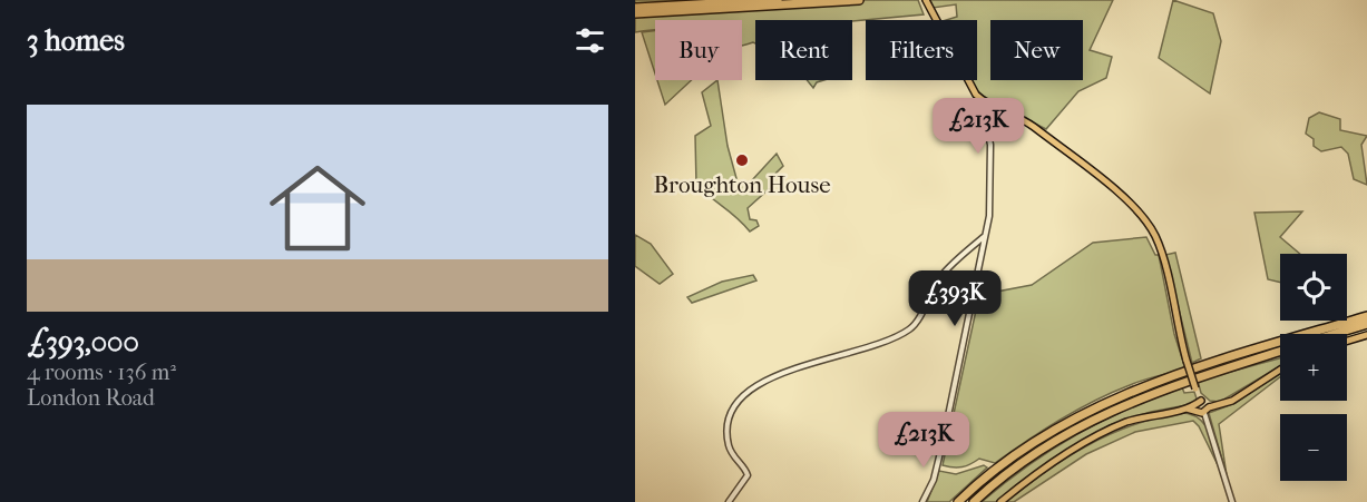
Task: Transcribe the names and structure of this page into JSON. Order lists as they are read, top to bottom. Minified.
{"places":["Broughton House"],"page":{"heading":"3 homes","chip":["Buy","Rent","Filters","New"],"list":[{"name":"£393,000","note":"4 rooms · 136 m² · London Road"}],"price":["£213K","£393K","£213K"],"map_buttons":["+","−"]}}
